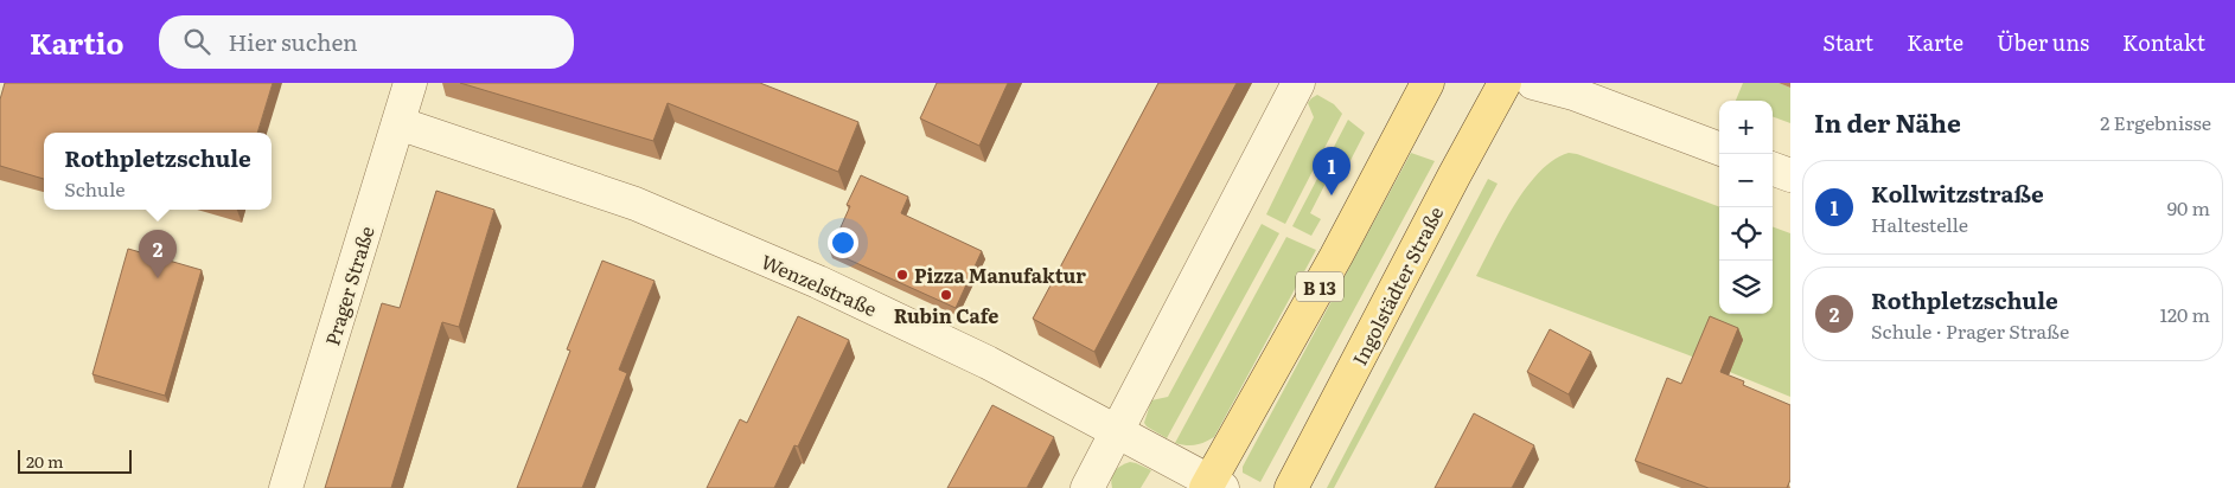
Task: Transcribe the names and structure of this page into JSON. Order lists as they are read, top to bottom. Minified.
{"streets":{"main road":["Ingolstädter Straße","B 13"],"street":["Wenzelstraße","Prager Straße"]},"crossings":[["Wenzelstraße","Prager Straße"],["Wenzelstraße","B 13"]],"places":["Pizza Manufaktur","Rubin Cafe"],"scale_bar":"20 m","page":{"header":"Kartio","search":"Hier suchen","nav":["Start","Karte","Über uns","Kontakt"],"heading":["In der Nähe","2 Ergebnisse"],"map_buttons":["+","−"],"popup":["Rothpletzschule","Schule"],"pins":["1","2"],"list":[{"mark":"1","name":"Kollwitzstraße","note":"Haltestelle","value":"90 m"},{"mark":"2","name":"Rothpletzschule","note":"Schule · Prager Straße","value":"120 m"}],"scale":"20 m"}}
